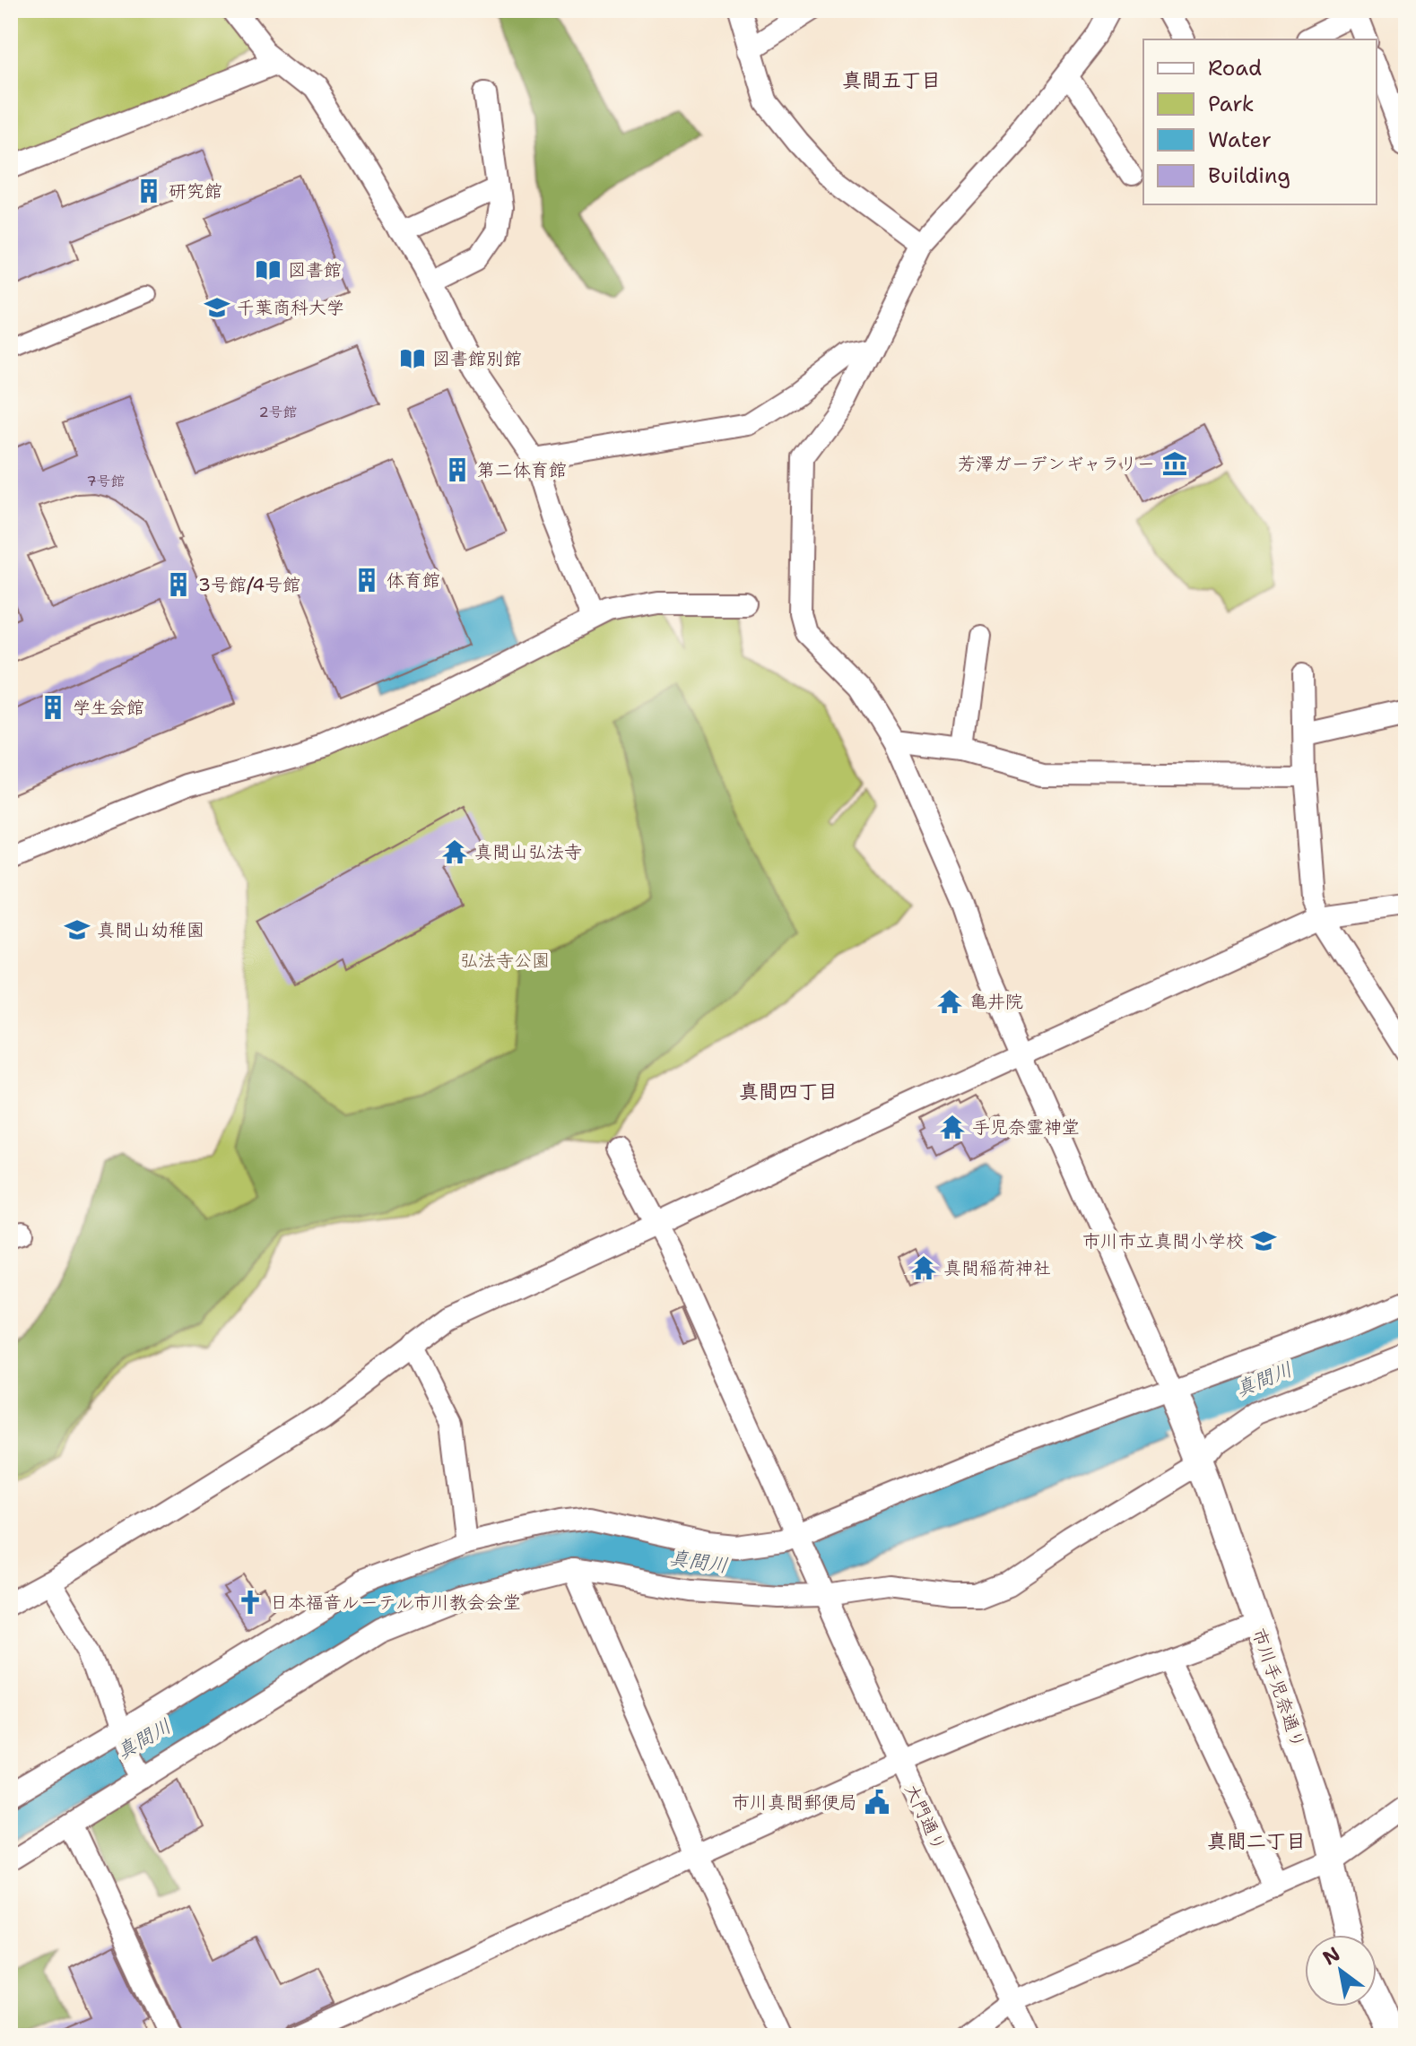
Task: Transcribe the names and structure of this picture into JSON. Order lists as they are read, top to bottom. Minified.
{"streets":{"street":["市川手児奈通り","大門通り"]},"districts":["真間五丁目","真間四丁目","真間二丁目"],"water":["真間川"],"parks":["弘法寺公園"],"places":{"building":["研究館","第二体育館","体育館","3号館/4号館","学生会館"],"library":["図書館","図書館別館"],"school or university":["千葉商科大学","真間山幼稚園","市川市立真間小学校"],"museum":["芳澤ガーデンギャラリー"],"temple":["真間山弘法寺","亀井院","手児奈霊神堂","真間稲荷神社"],"church":["日本福音ルーテル市川教会会堂"],"public building":["市川真間郵便局"]},"house_numbers":["2号館","7号館"],"legend":["Road","Park","Water","Building"],"north":"top left"}
